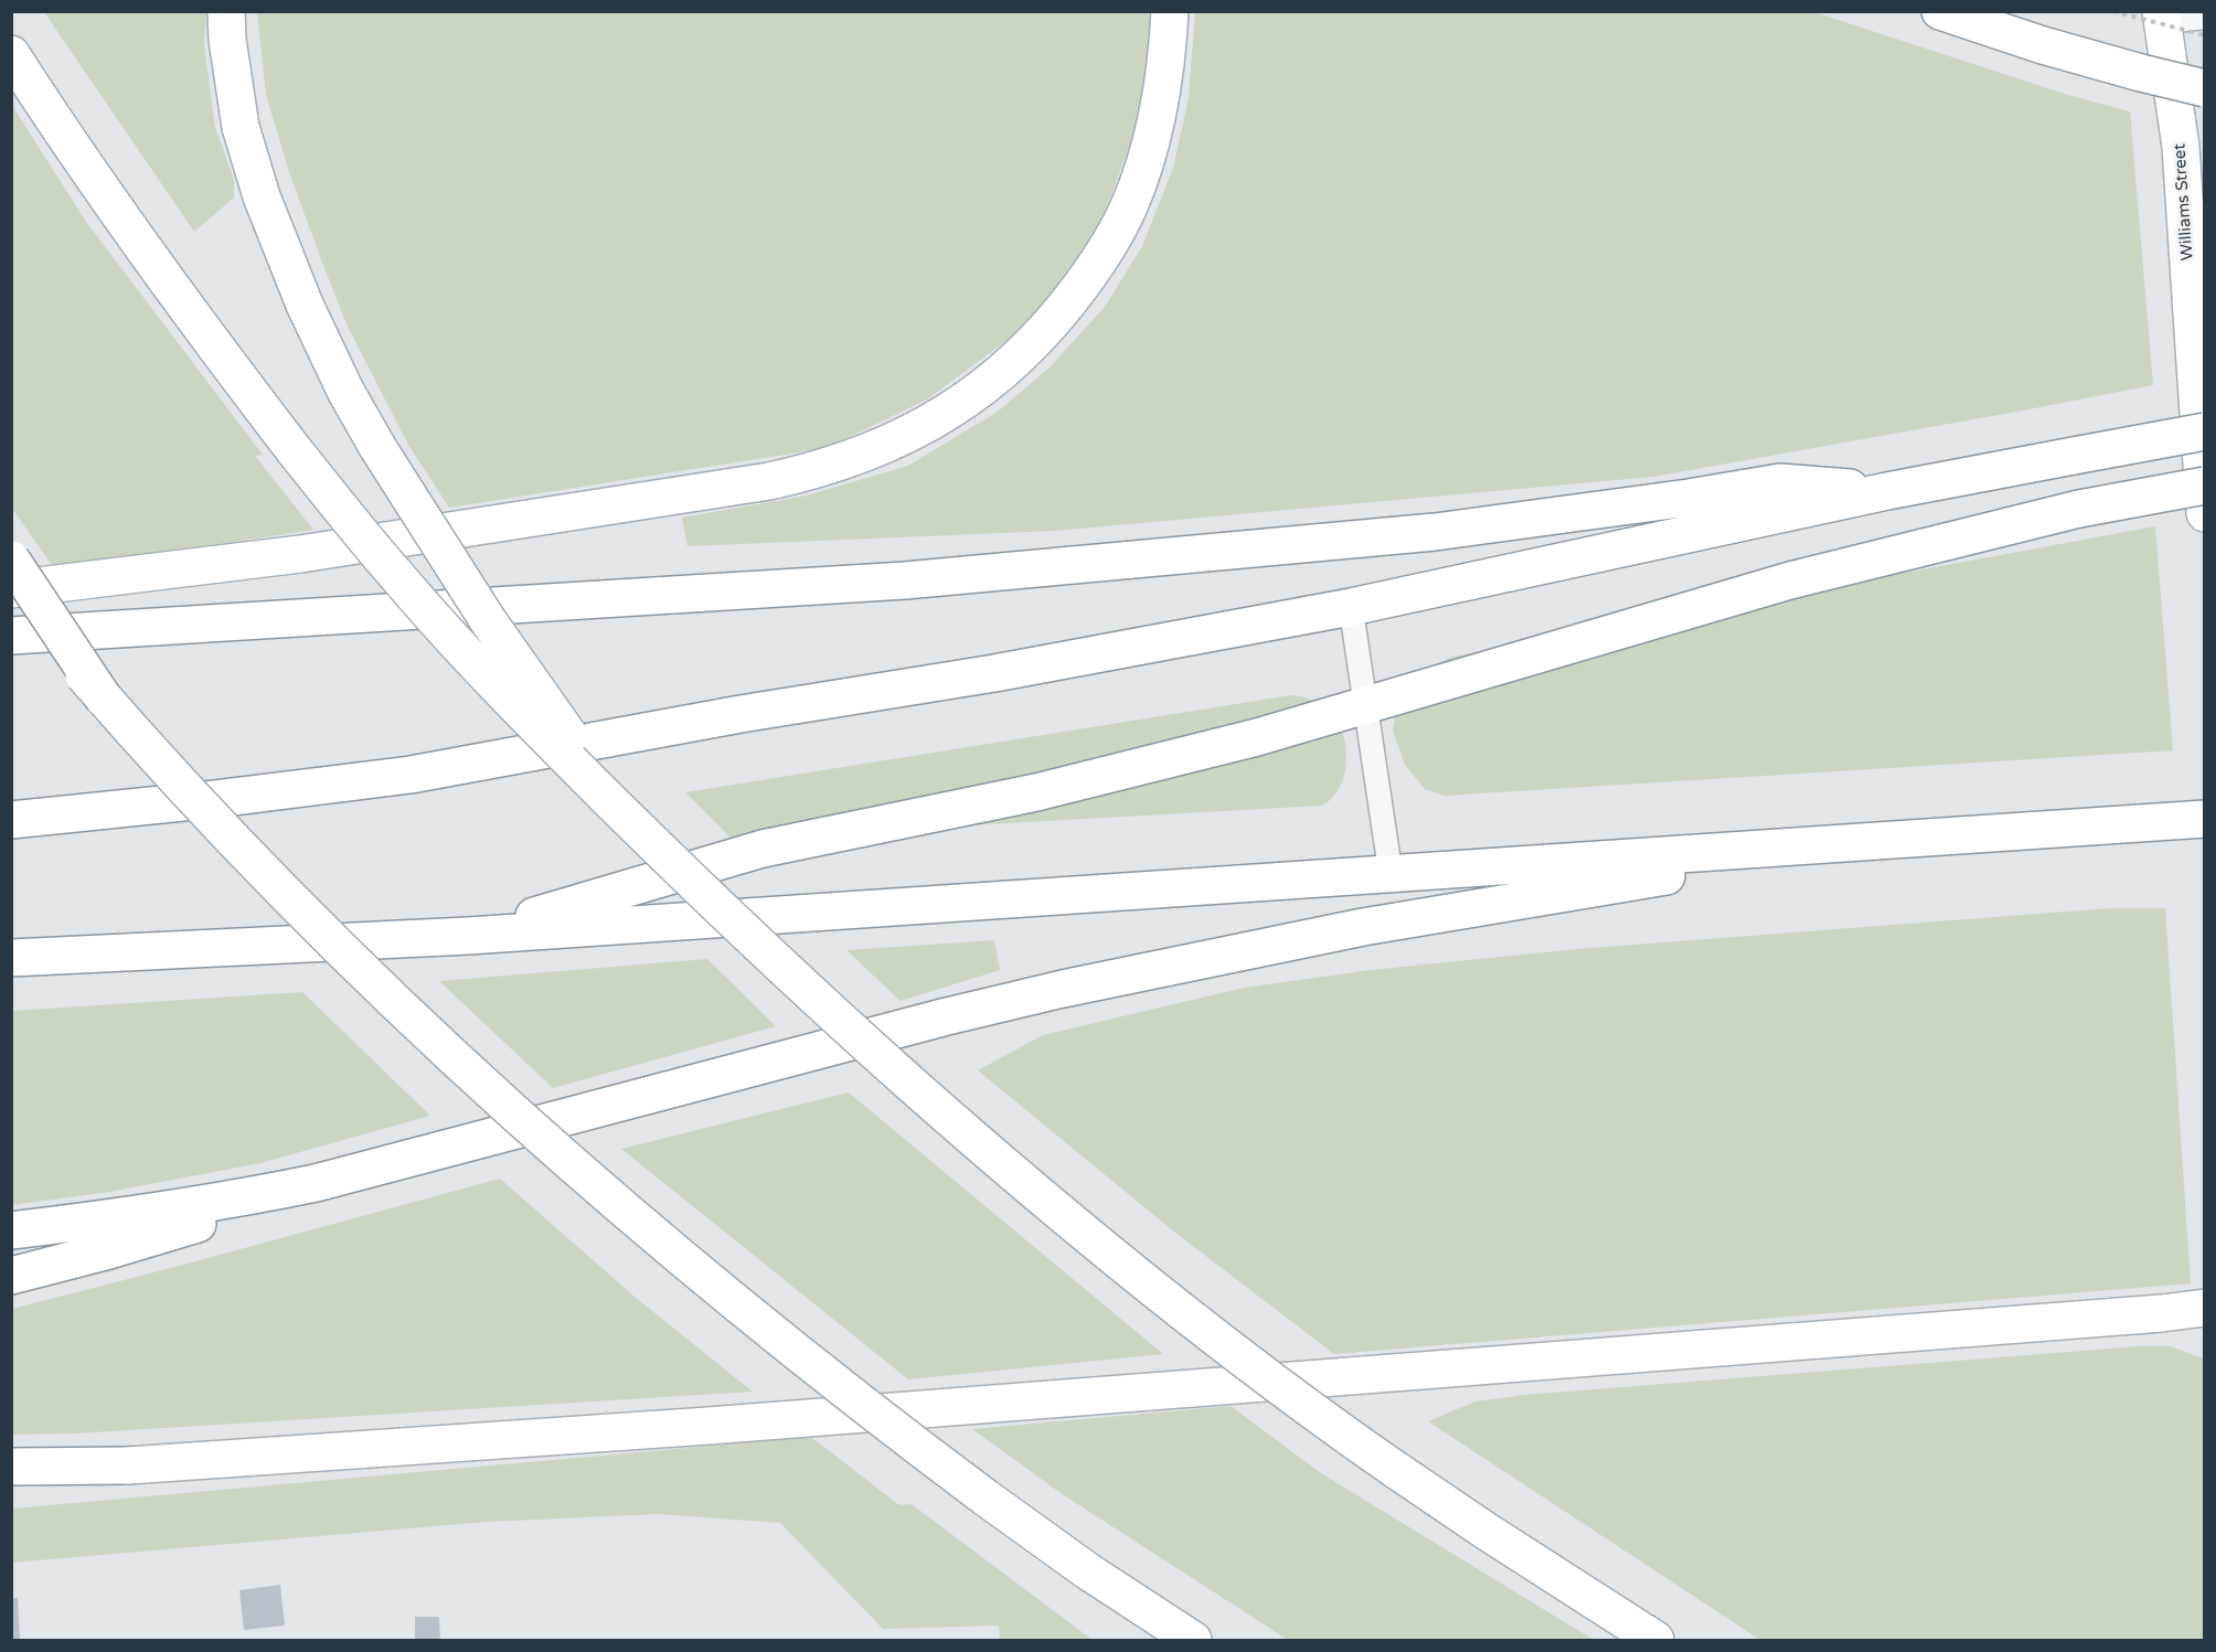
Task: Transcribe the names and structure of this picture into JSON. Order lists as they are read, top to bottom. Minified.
{"streets":{"main road":["Williams Street"]}}
